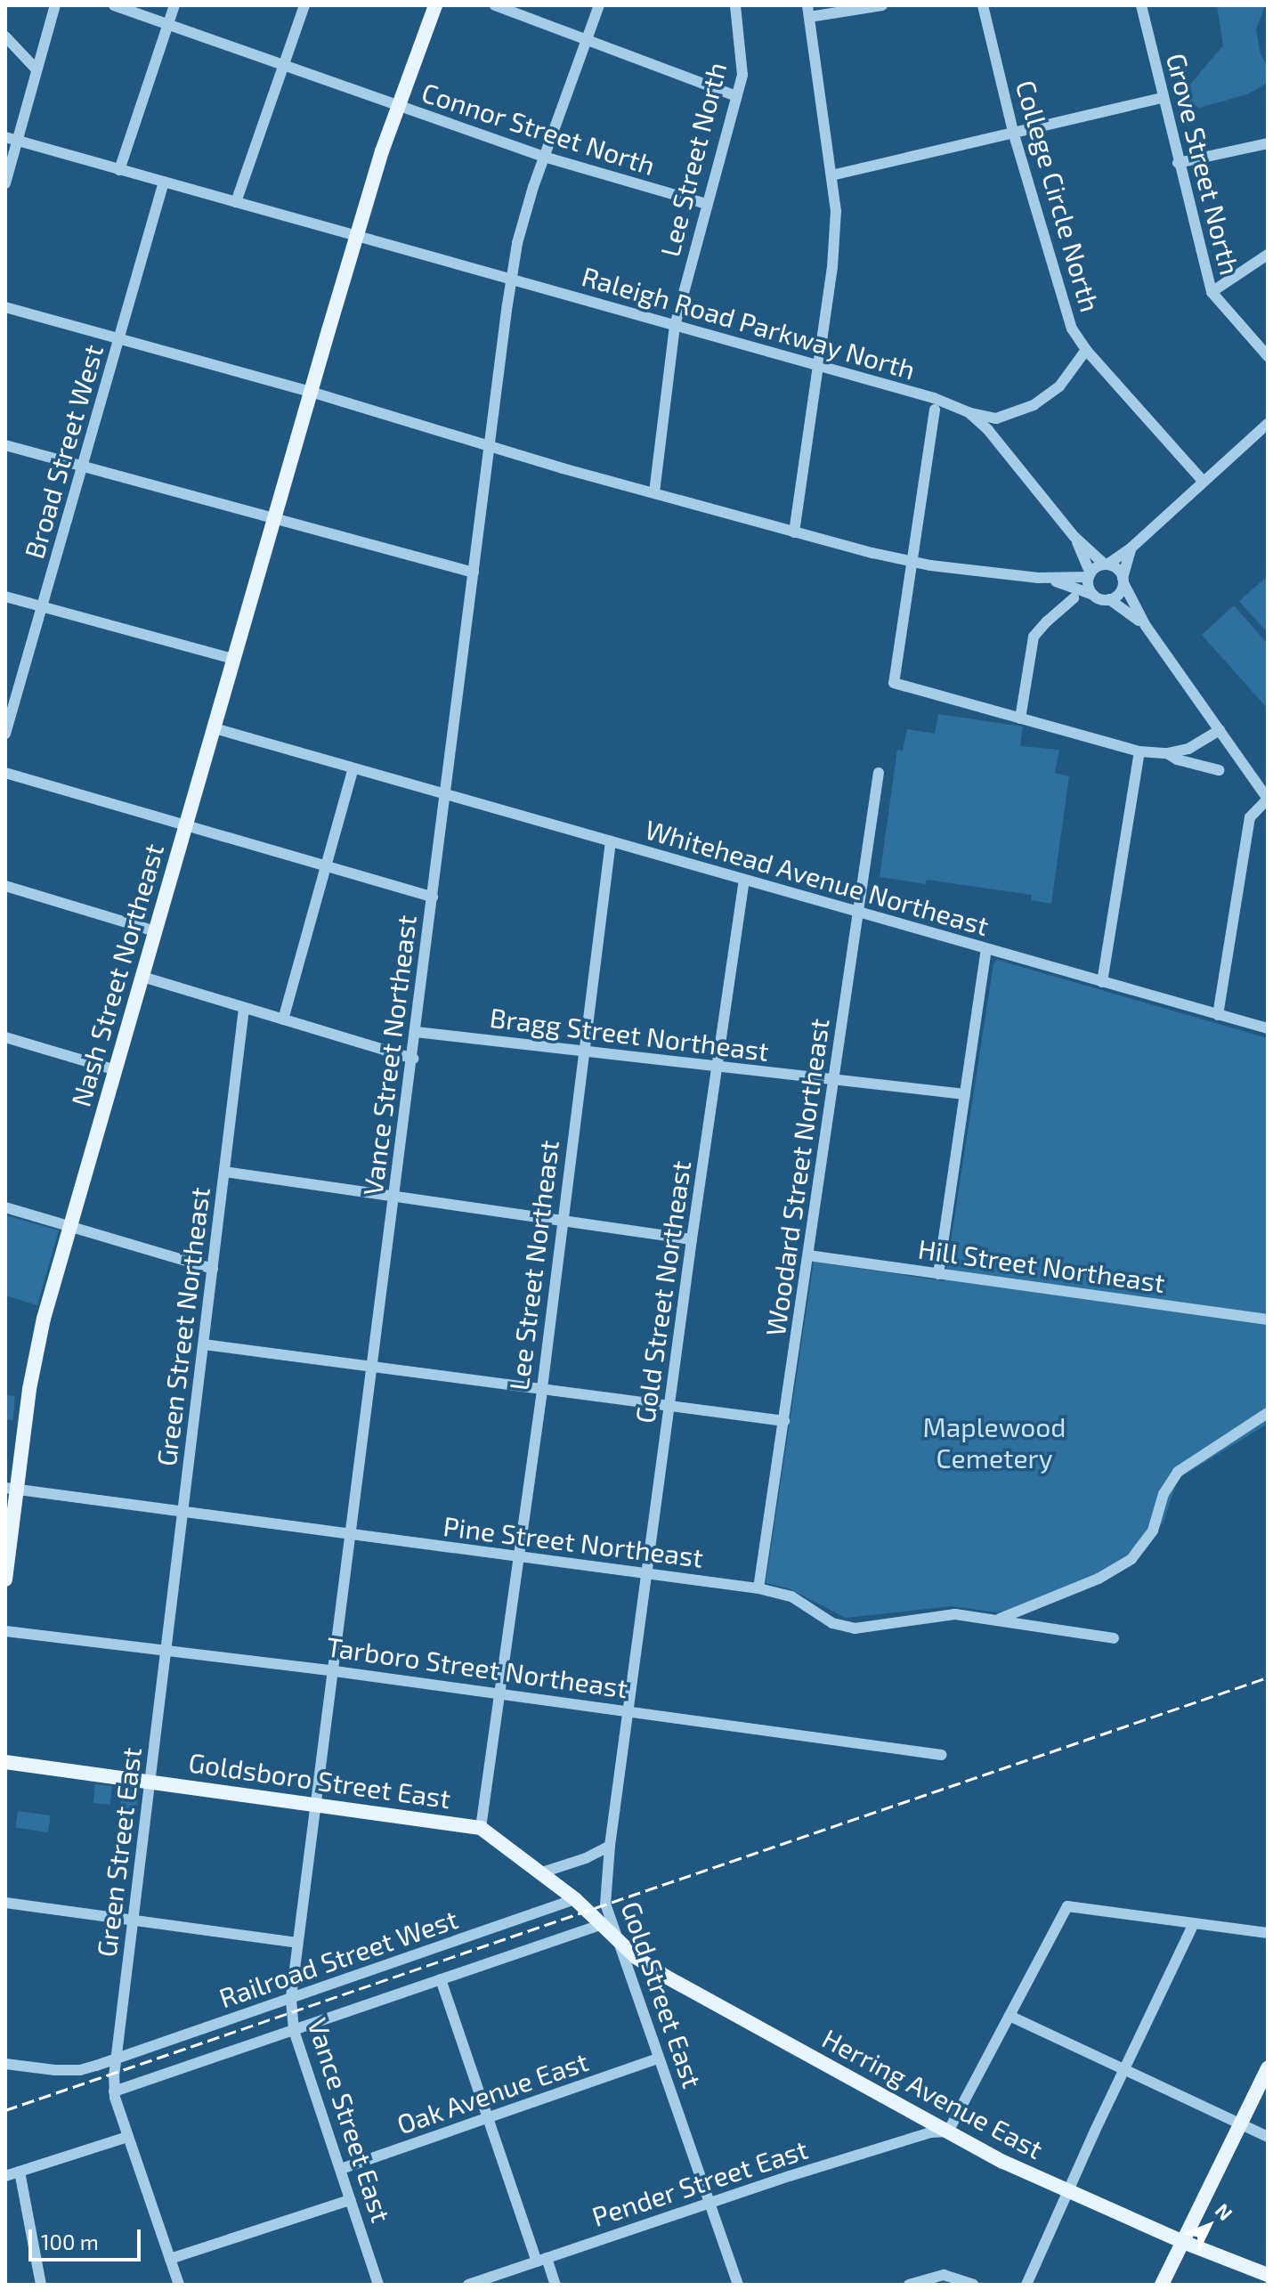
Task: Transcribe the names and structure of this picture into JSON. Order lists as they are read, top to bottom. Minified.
{"streets":{"main road":["Nash Street Northeast","Goldsboro Street East","Herring Avenue East"],"street":["Connor Street North","Lee Street North","Grove Street North","College Circle North","Raleigh Road Parkway North","Broad Street West","Whitehead Avenue Northeast","Bragg Street Northeast","Vance Street Northeast","Woodard Street Northeast","Lee Street Northeast","Hill Street Northeast","Gold Street Northeast","Green Street Northeast","Pine Street Northeast","Tarboro Street Northeast","Green Street East","Railroad Street West","Gold Street East","Oak Avenue East","Vance Street East","Pender Street East"]},"crossings":[["Connor Street North","Lee Street North"],["Connor Street North","Nash Street Northeast"],["Connor Street North","Vance Street Northeast"],["Lee Street North","Raleigh Road Parkway North"],["Raleigh Road Parkway North","Broad Street West"],["Raleigh Road Parkway North","Nash Street Northeast"],["Raleigh Road Parkway North","Vance Street Northeast"],["Whitehead Avenue Northeast","Nash Street Northeast"],["Whitehead Avenue Northeast","Vance Street Northeast"],["Whitehead Avenue Northeast","Woodard Street Northeast"],["Whitehead Avenue Northeast","Lee Street Northeast"],["Whitehead Avenue Northeast","Gold Street Northeast"],["Nash Street Northeast","Pine Street Northeast"],["Bragg Street Northeast","Vance Street Northeast"],["Bragg Street Northeast","Woodard Street Northeast"],["Bragg Street Northeast","Lee Street Northeast"],["Bragg Street Northeast","Gold Street Northeast"],["Vance Street Northeast","Pine Street Northeast"],["Vance Street Northeast","Tarboro Street Northeast"],["Vance Street Northeast","Vance Street East"],["Woodard Street Northeast","Hill Street Northeast"],["Woodard Street Northeast","Pine Street Northeast"],["Lee Street Northeast","Pine Street Northeast"],["Lee Street Northeast","Tarboro Street Northeast"],["Lee Street Northeast","Goldsboro Street East"],["Gold Street Northeast","Pine Street Northeast"],["Gold Street Northeast","Tarboro Street Northeast"],["Gold Street Northeast","Gold Street East"],["Green Street Northeast","Pine Street Northeast"],["Green Street Northeast","Tarboro Street Northeast"],["Green Street Northeast","Green Street East"],["Tarboro Street Northeast","Green Street East"],["Tarboro Street Northeast","Gold Street East"],["Tarboro Street Northeast","Vance Street East"],["Goldsboro Street East","Green Street East"],["Goldsboro Street East","Railroad Street West"],["Goldsboro Street East","Herring Avenue East"],["Goldsboro Street East","Vance Street East"],["Green Street East","Railroad Street West"],["Railroad Street West","Vance Street East"],["Gold Street East","Oak Avenue East"],["Gold Street East","Herring Avenue East"],["Gold Street East","Pender Street East"],["Oak Avenue East","Vance Street East"],["Herring Avenue East","Pender Street East"]],"parks":["Maplewood Cemetery"],"scale_bar":"100 m","north":"top right"}
